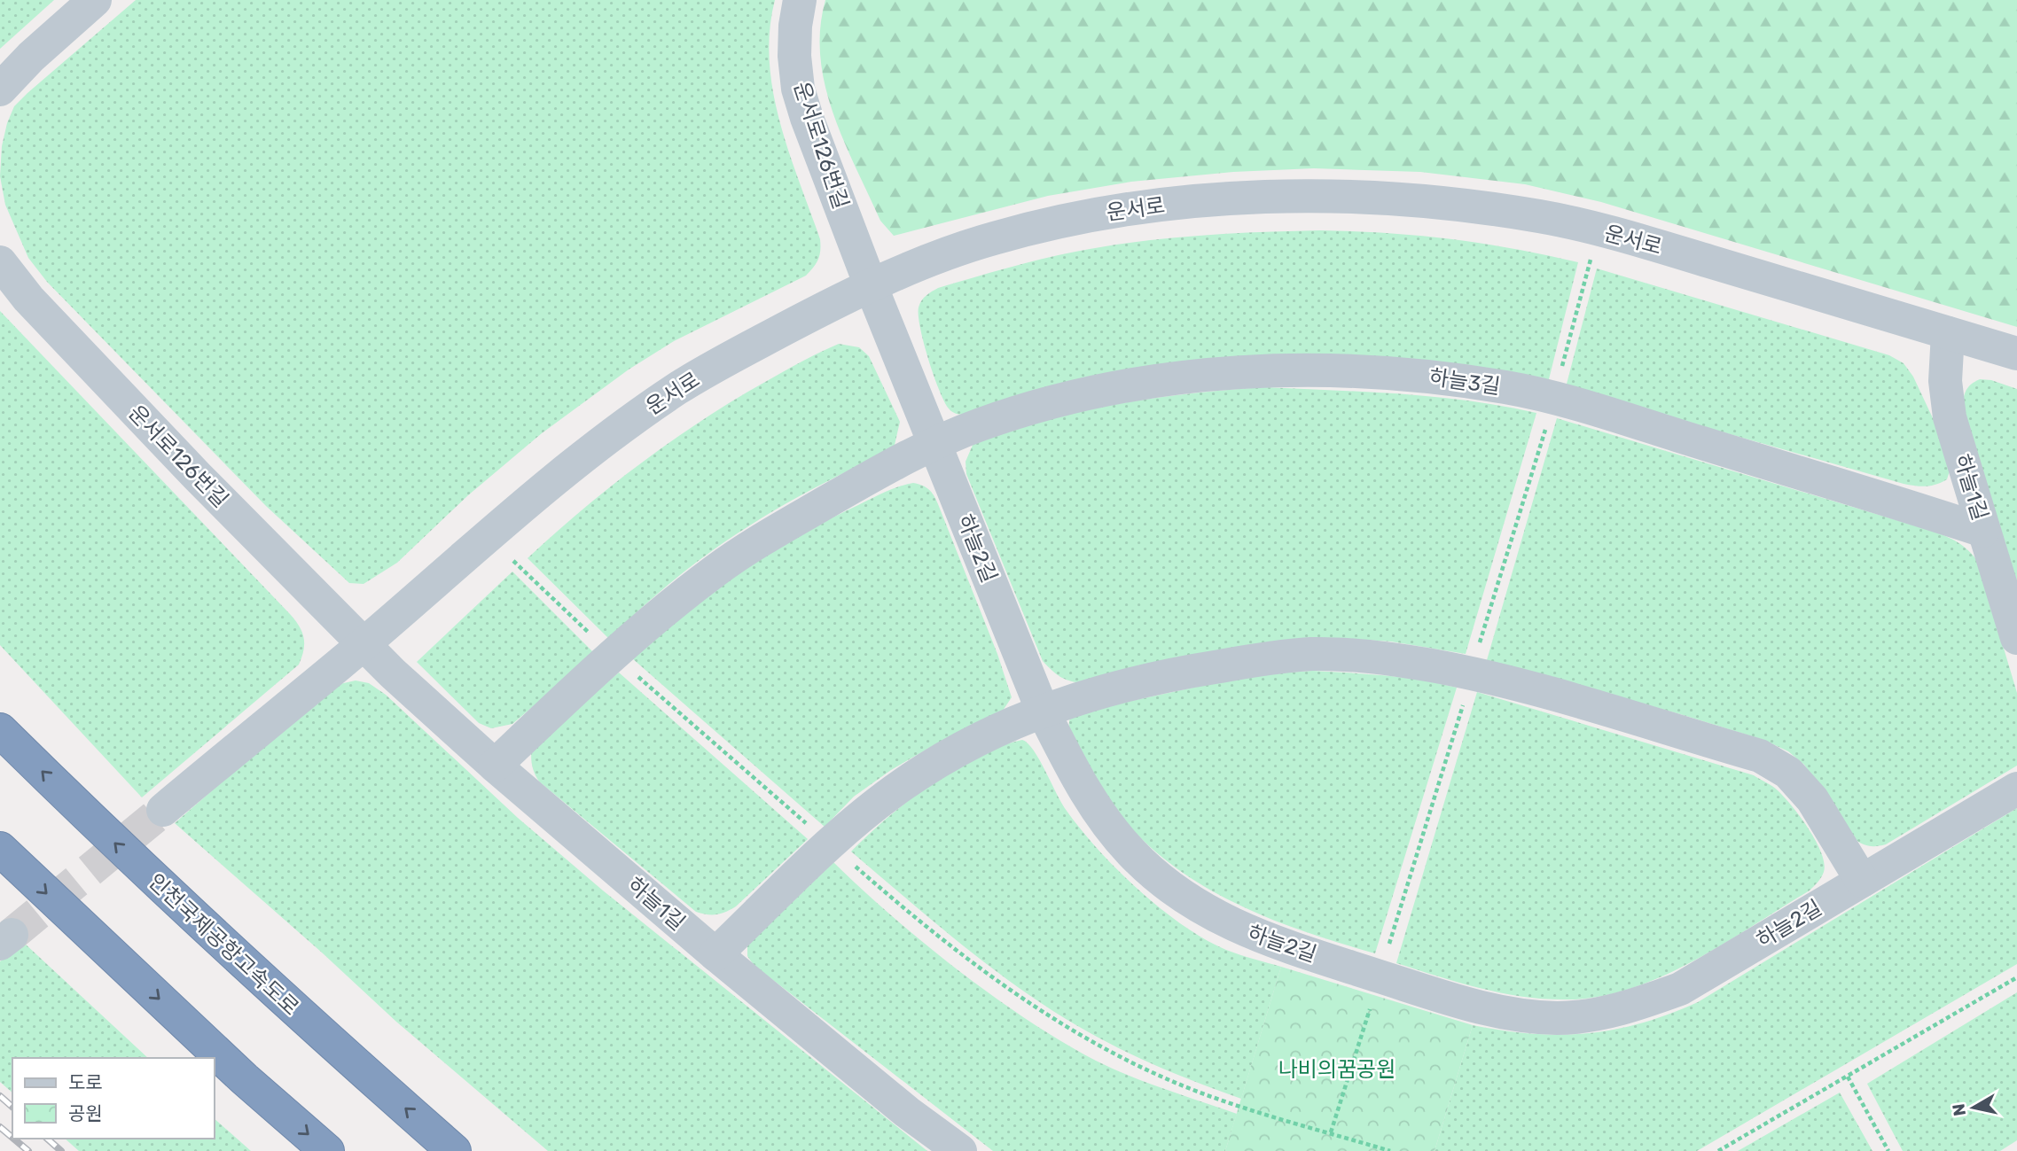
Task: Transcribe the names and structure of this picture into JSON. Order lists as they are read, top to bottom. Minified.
{"streets":{"highway":["인천국제공항고속도로"],"street":["운서로126번길","운서로","하늘3길","하늘1길","하늘2길"]},"crossings":[["운서로126번길","운서로"],["운서로126번길","하늘1길"],["운서로126번길","하늘2길"],["운서로","하늘1길"],["운서로","하늘2길"],["하늘3길","하늘1길"],["하늘3길","하늘2길"]],"parks":["나비의꿈공원"],"legend":["도로","공원"],"north":"left"}
